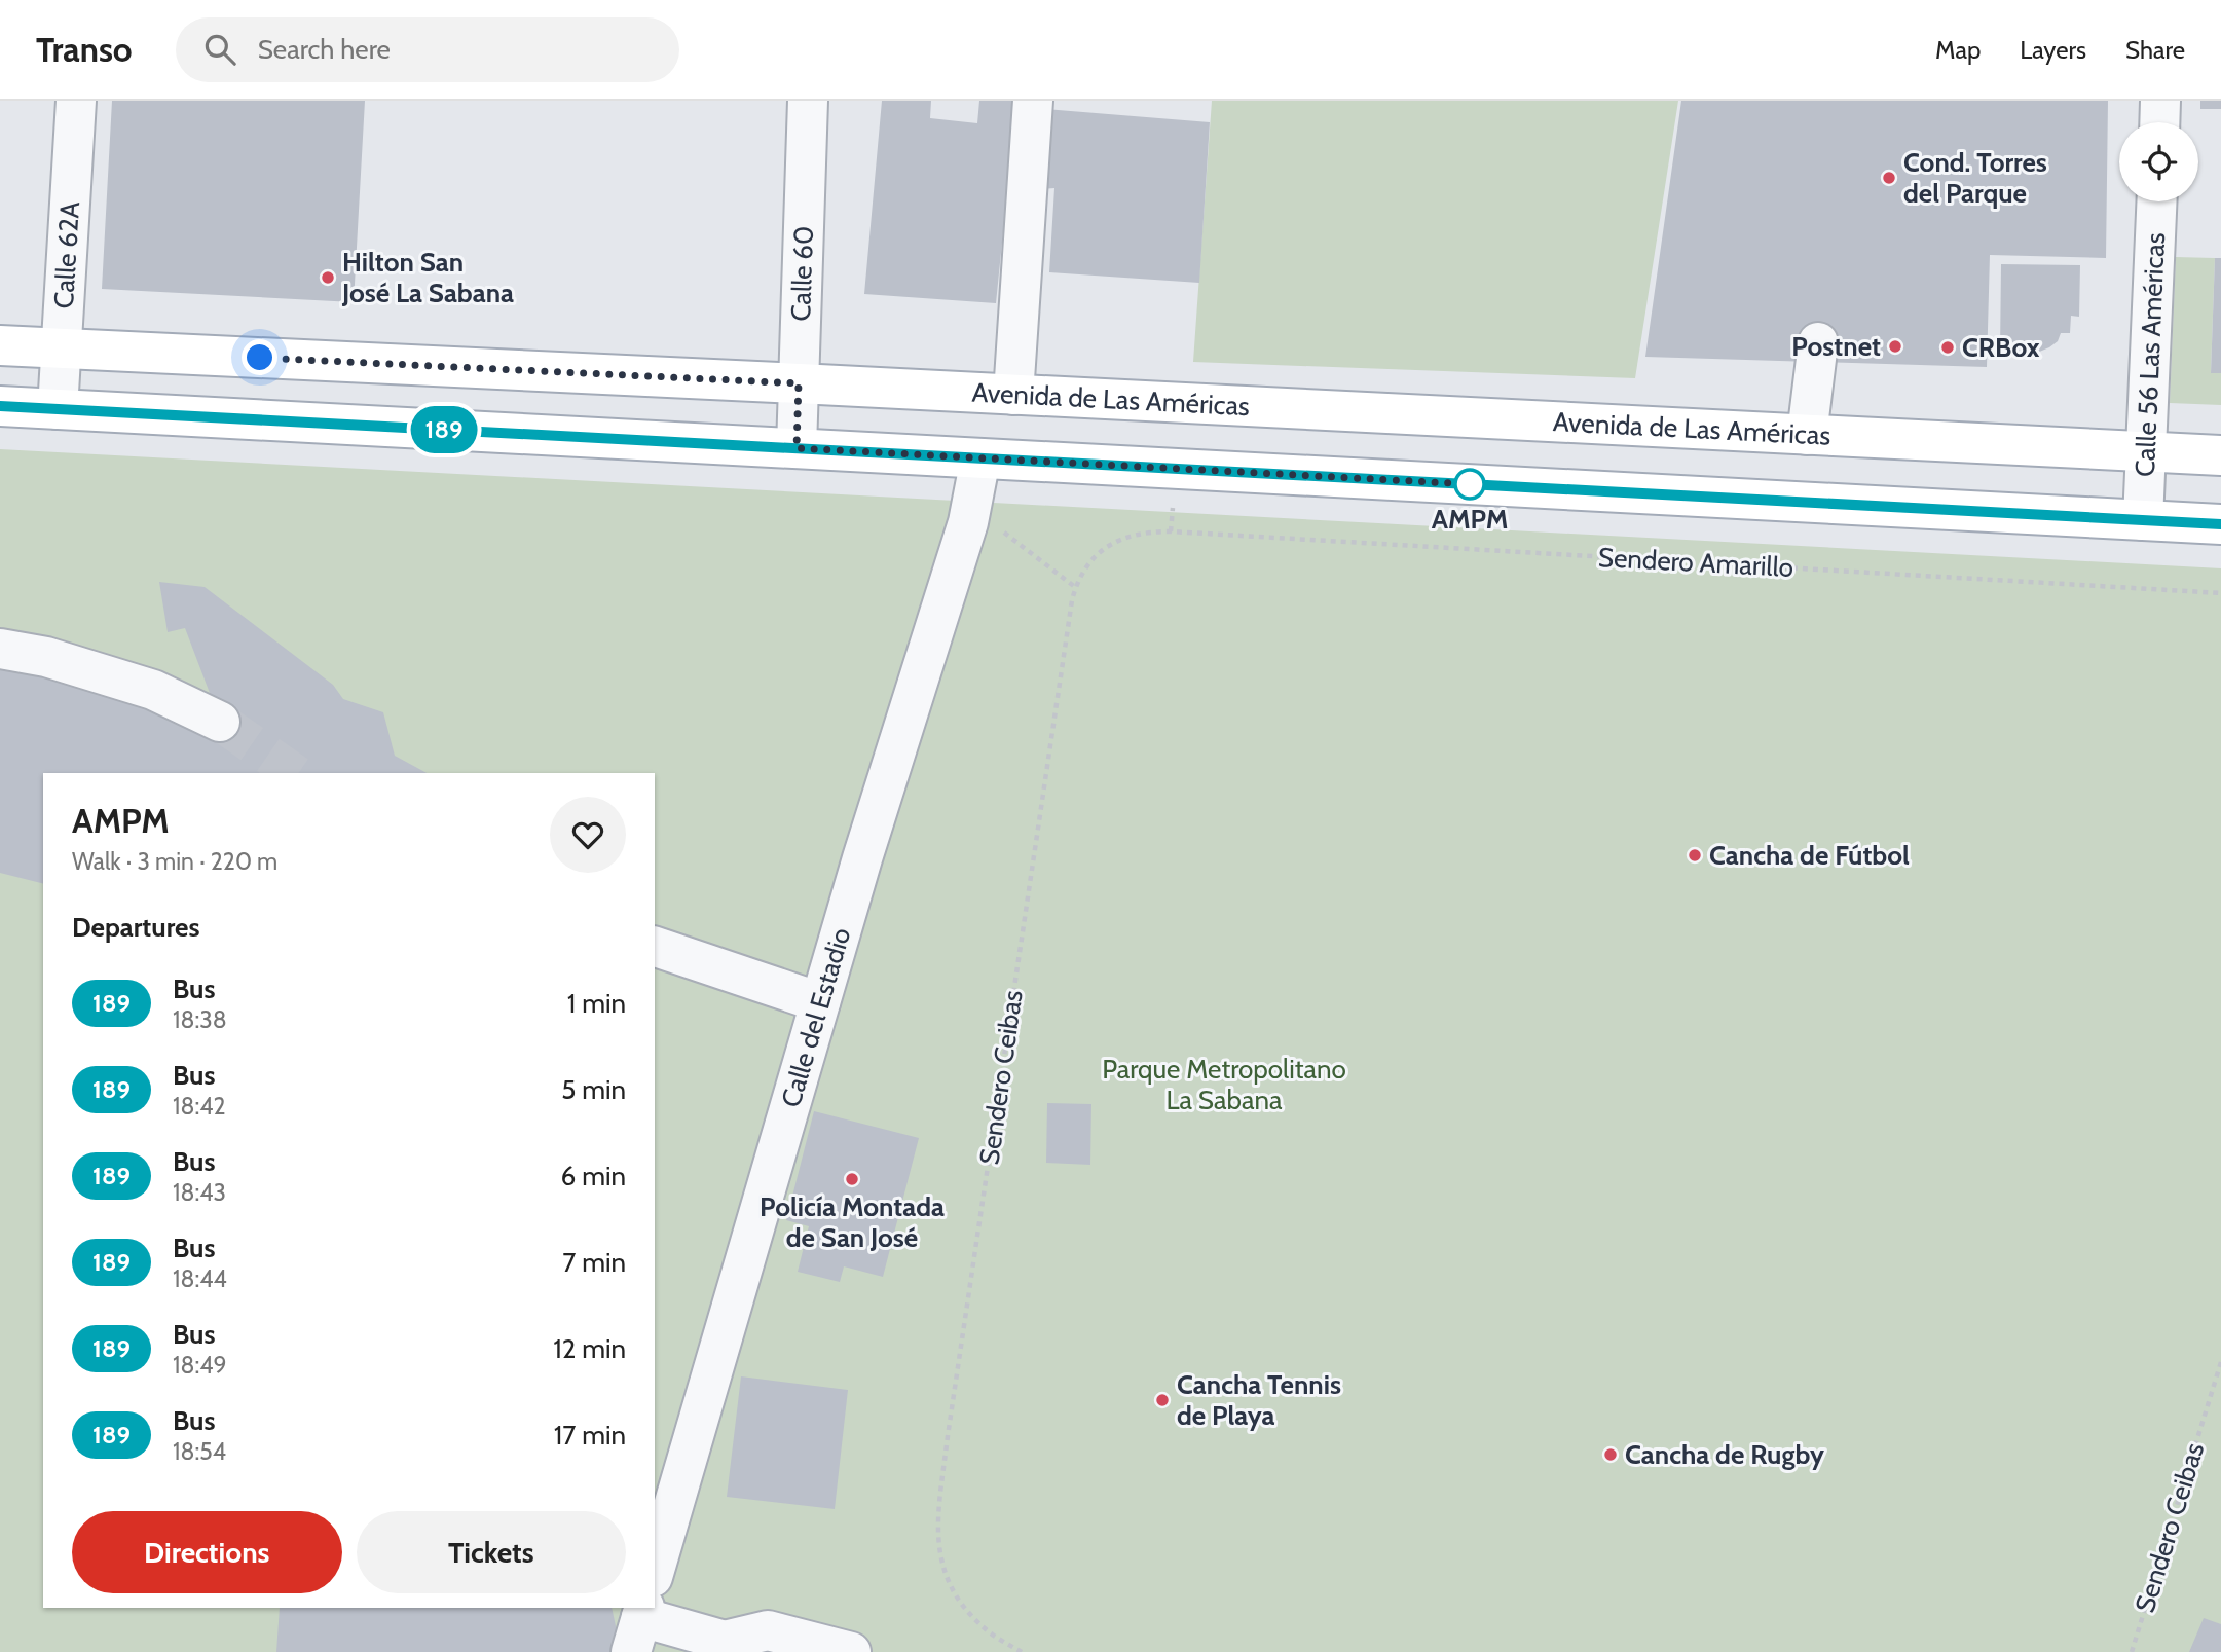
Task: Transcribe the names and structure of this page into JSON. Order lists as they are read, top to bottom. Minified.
{"streets":{"main road":["Avenida de Las Américas"],"street":["Calle 62A","Calle 60","Calle 56 Las Américas","Calle del Estadio"],"path":["Sendero Amarillo","Sendero Ceibas"]},"crossings":[["Calle 62A","Avenida de Las Américas"],["Calle 60","Avenida de Las Américas"],["Calle 56 Las Américas","Avenida de Las Américas"],["Sendero Amarillo","Sendero Ceibas"]],"parks":["Parque Metropolitano La Sabana"],"places":["Cond. Torres del Parque","Hilton San José La Sabana","Postnet","CRBox","AMPM","Cancha de Fútbol","Policía Montada de San José","Cancha Tennis de Playa","Cancha de Rugby"],"lines":["bus line 189"],"page":{"header":"Transo","search":"Search here","nav":["Map","Layers","Share"],"on_map":"189","heading":[["AMPM","Walk · 3 min · 220 m"],"Departures"],"list":[{"mark":"189","name":"Bus","note":"18:38","value":"1 min"},{"mark":"189","name":"Bus","note":"18:42","value":"5 min"},{"mark":"189","name":"Bus","note":"18:43","value":"6 min"},{"mark":"189","name":"Bus","note":"18:44","value":"7 min"},{"mark":"189","name":"Bus","note":"18:49","value":"12 min"},{"mark":"189","name":"Bus","note":"18:54","value":"17 min"}],"buttons":["Directions","Tickets"]}}
